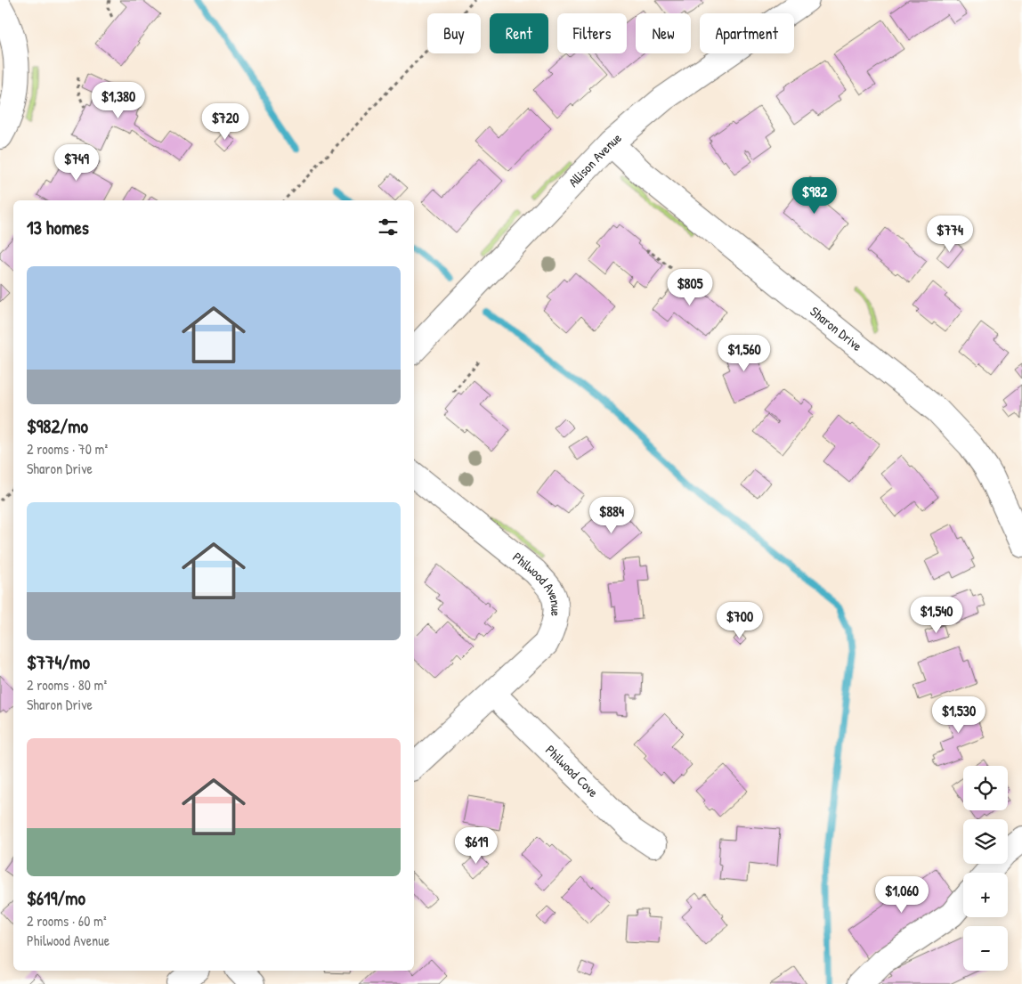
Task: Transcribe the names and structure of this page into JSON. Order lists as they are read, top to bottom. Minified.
{"streets":{"street":["Allison Avenue","Sharon Drive","Philwood Avenue","Philwood Cove"]},"crossings":[["Allison Avenue","Sharon Drive"],["Philwood Avenue","Philwood Cove"]],"page":{"chip":["Buy","Rent","Filters","New","Apartment"],"price":["$1,380","$720","$749","$982","$774","$805","$1,560","$884","$1,540","$700","$1,530","$619","$1,060"],"heading":"13 homes","list":[{"name":"$982/mo","note":"2 rooms · 70 m² · Sharon Drive"},{"name":"$774/mo","note":"2 rooms · 80 m² · Sharon Drive"},{"name":"$619/mo","note":"2 rooms · 60 m² · Philwood Avenue"}],"map_buttons":["+","−"]}}
